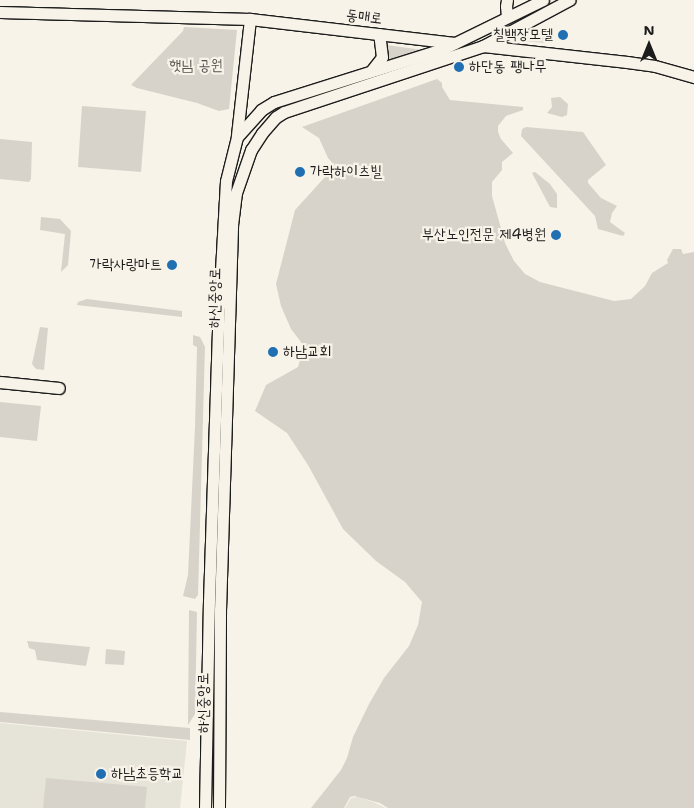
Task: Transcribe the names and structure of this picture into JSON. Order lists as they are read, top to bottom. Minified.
{"streets":{"street":["동매로","하신중앙로"]},"crossings":[["동매로","하신중앙로"]],"parks":["햇님 공원"],"places":["칠백장모텔","하단동 팽나무","가락하이츠빌","부산노인전문 제4병원","가락사랑마트","하남교회","하남초등학교"],"north":"top"}
